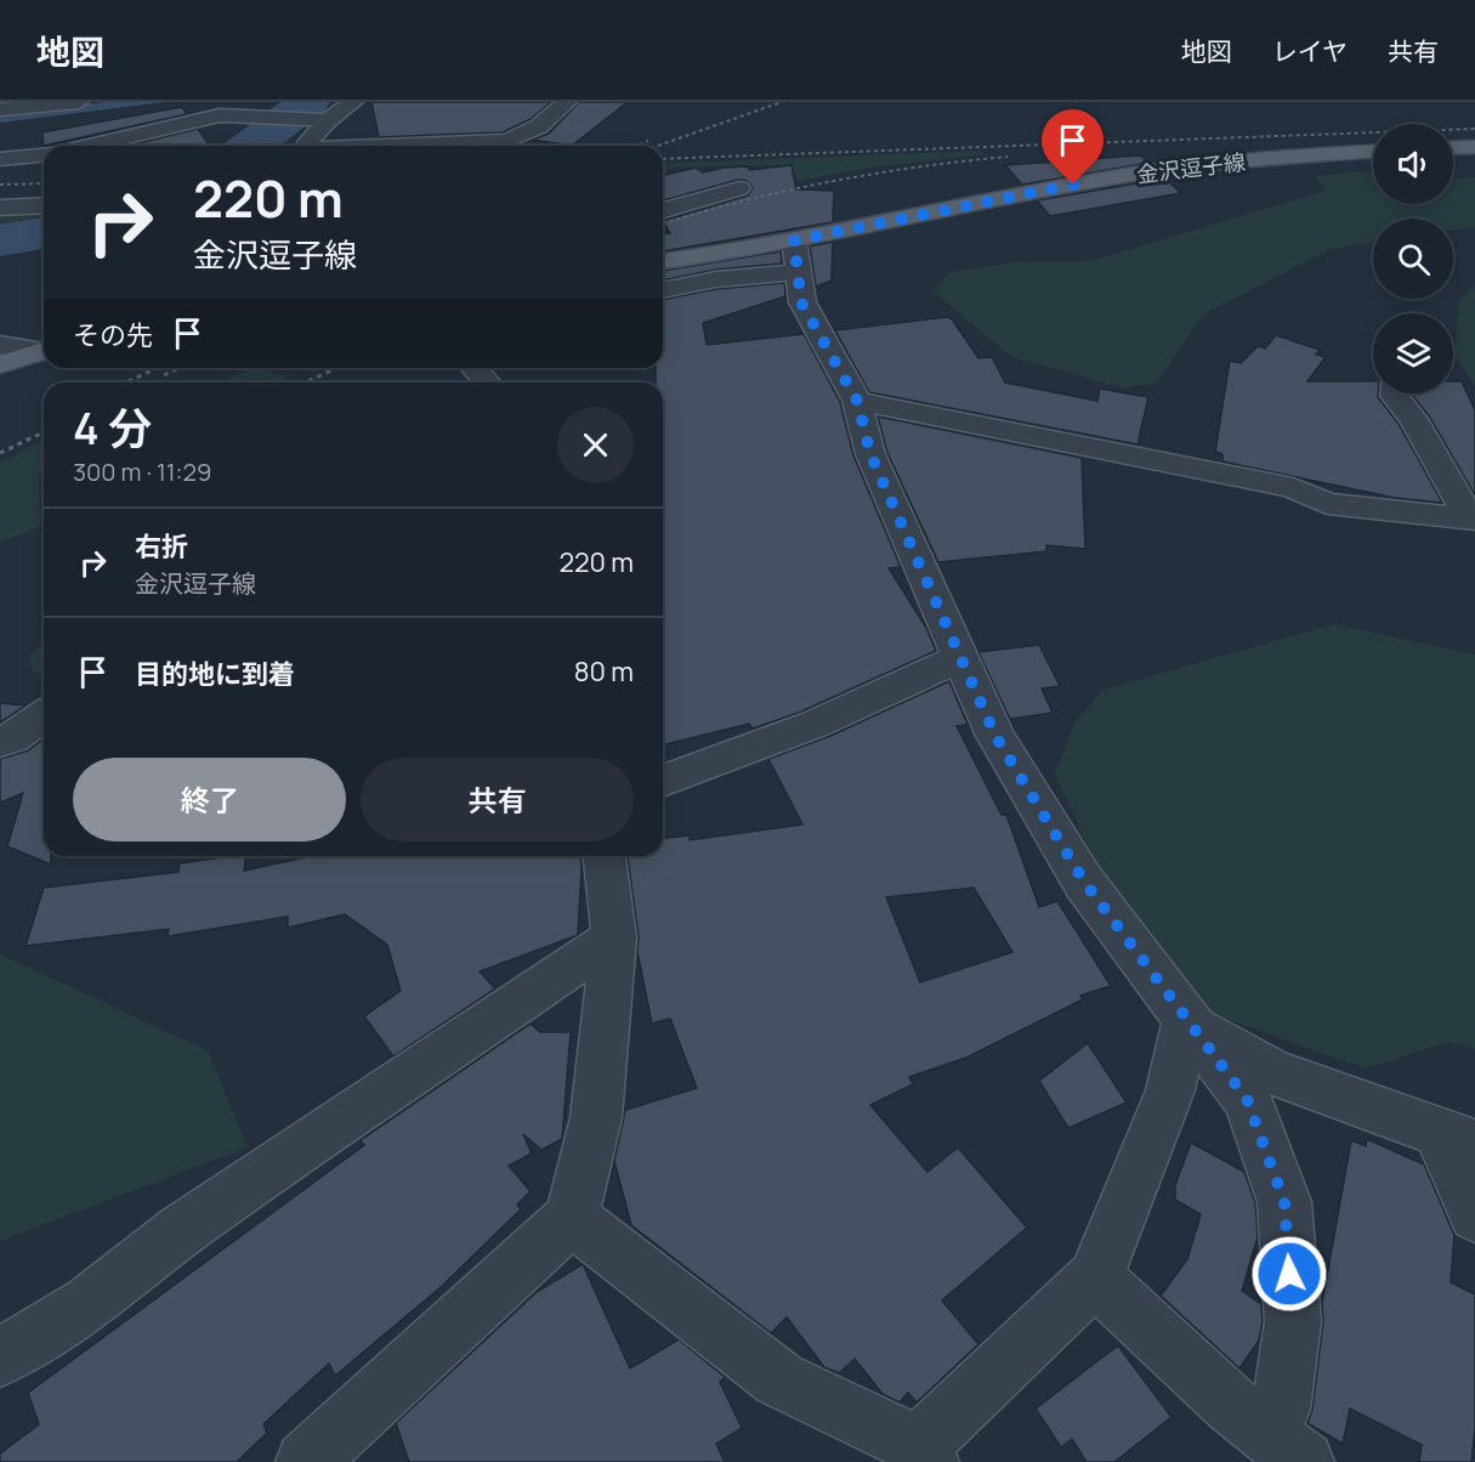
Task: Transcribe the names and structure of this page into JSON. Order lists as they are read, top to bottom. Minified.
{"streets":{"main road":["金沢逗子線"]},"page":{"header":"地図","nav":["地図","レイヤ","共有"],"turn":["220 m","金沢逗子線"],"then":"その先","heading":["4 分","300 m · 11:29"],"list":[{"name":"右折","note":"金沢逗子線","value":"220 m"},{"name":"目的地に到着","value":"80 m"}],"buttons":["終了","共有"]}}
